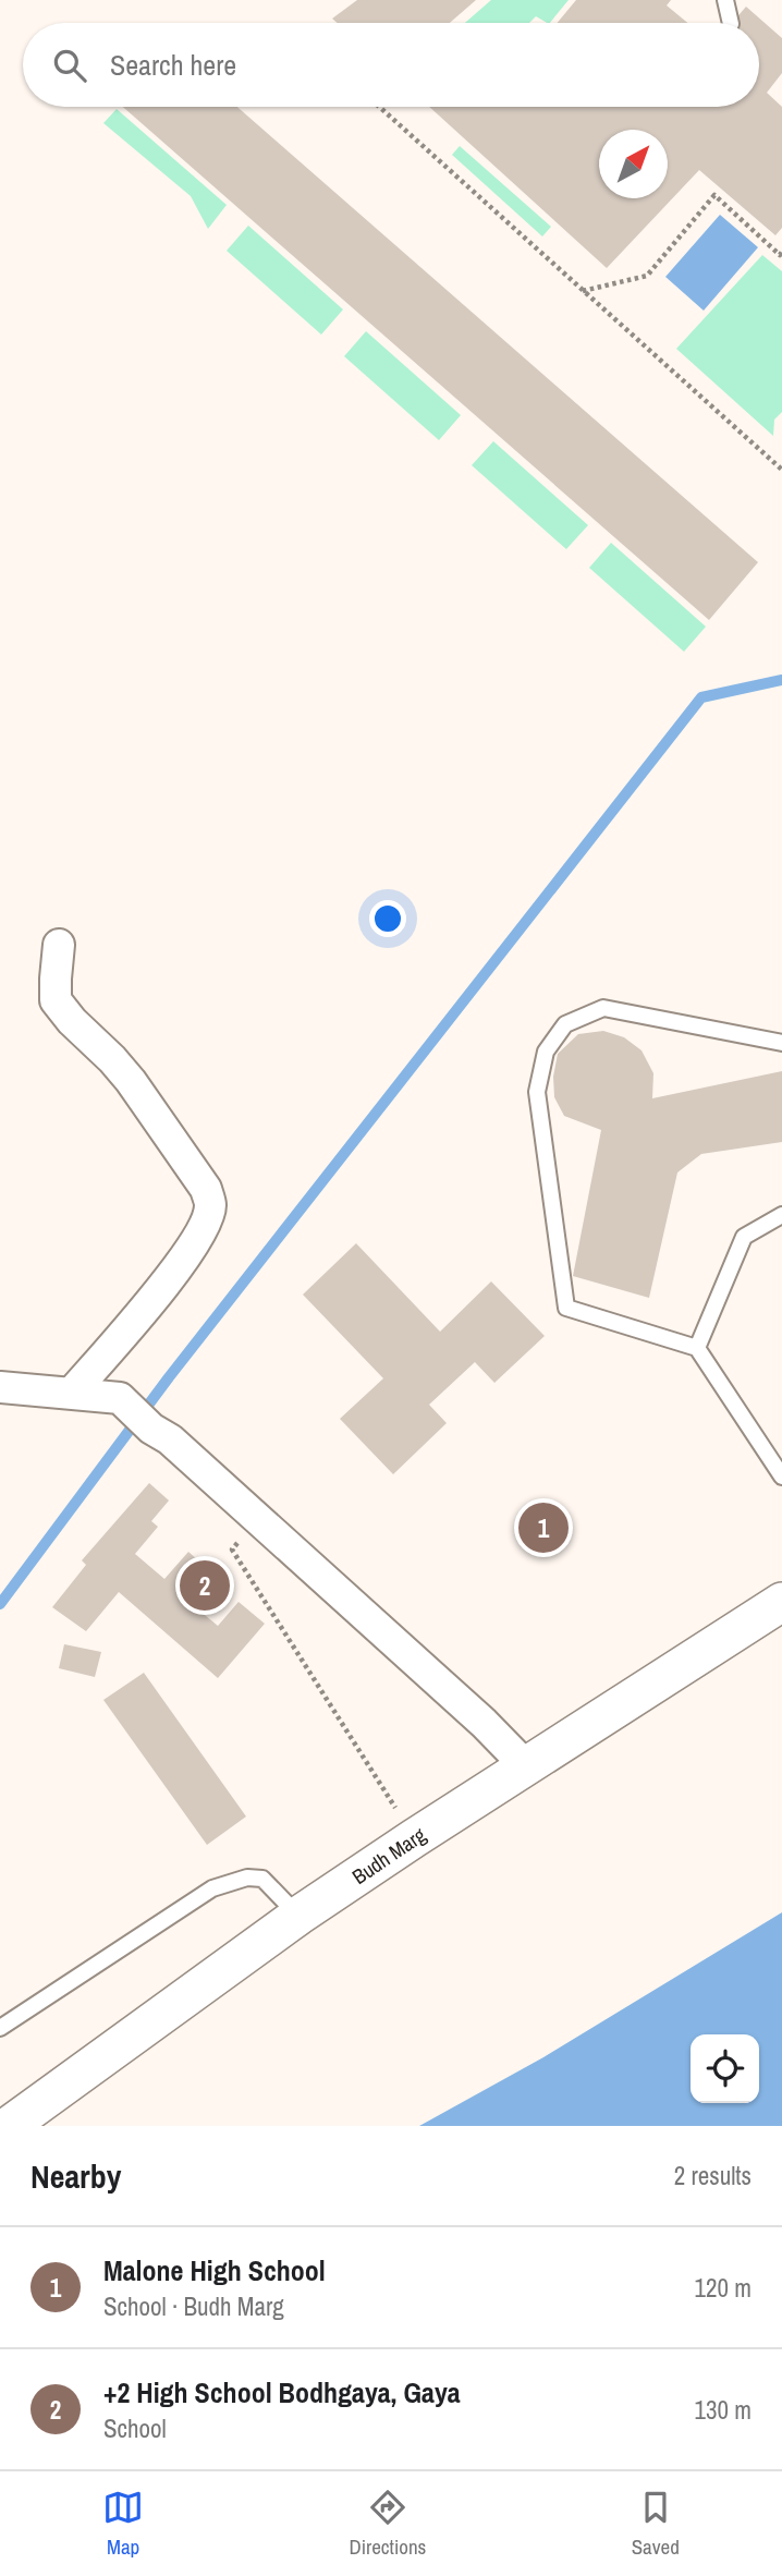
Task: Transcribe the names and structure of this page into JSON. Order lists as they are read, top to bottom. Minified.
{"streets":{"street":["Budh Marg"]},"north":"top right","page":{"search":"Search here","pins":["1","2"],"heading":["Nearby","2 results"],"list":[{"mark":"1","name":"Malone High School","note":"School · Budh Marg","value":"120 m"},{"mark":"2","name":"+2 High School Bodhgaya, Gaya","note":"School","value":"130 m"}],"nav":["Map","Directions","Saved"]}}
